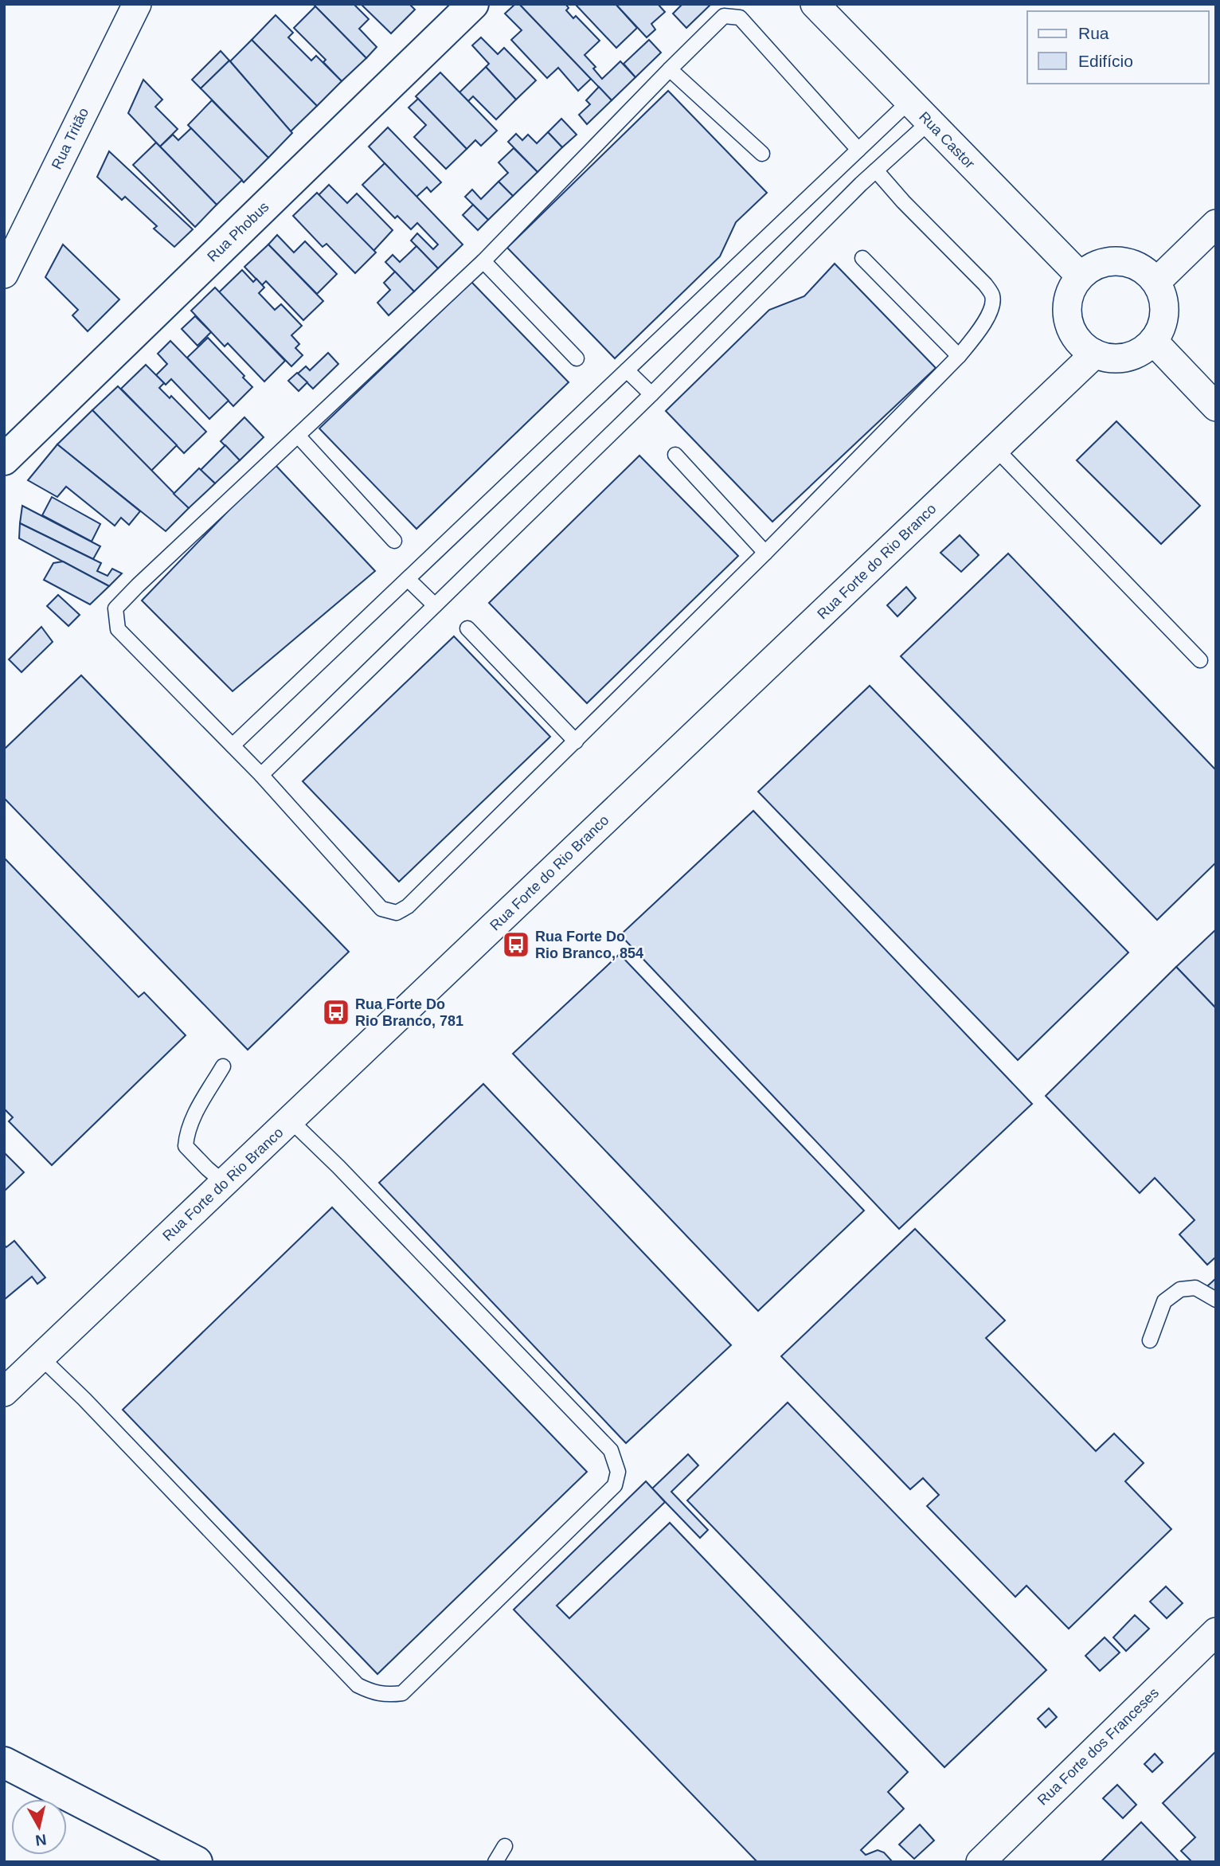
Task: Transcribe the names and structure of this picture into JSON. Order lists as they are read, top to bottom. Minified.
{"streets":{"street":["Rua Tritão","Rua Castor","Rua Phobus","Rua Forte do Rio Branco","Rua Forte dos Franceses"]},"crossings":[["Rua Castor","Rua Forte do Rio Branco"]],"places":{"bus stop":["Rua Forte Do Rio Branco, 854","Rua Forte Do Rio Branco, 781"]},"legend":["Rua","Edifício"],"north":"bottom"}
